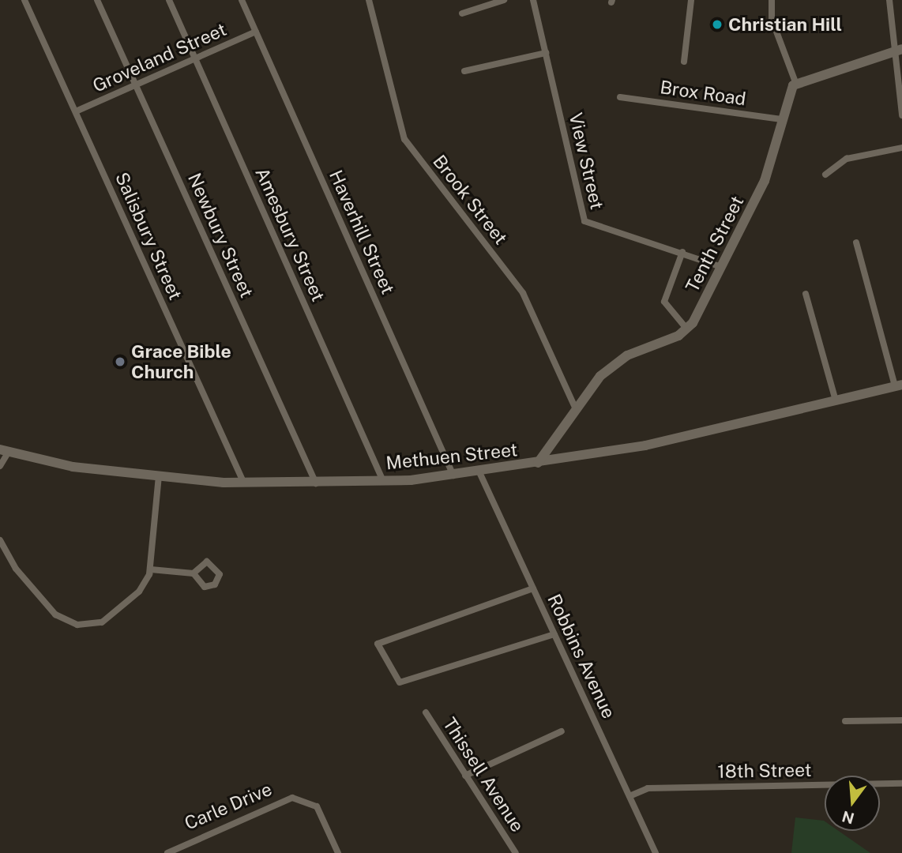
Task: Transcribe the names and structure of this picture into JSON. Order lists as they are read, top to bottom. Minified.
{"streets":{"street":["Groveland Street","Brox Road","View Street","Brook Street","Haverhill Street","Amesbury Street","Newbury Street","Salisbury Street","Tenth Street","Methuen Street","Robbins Avenue","18th Street","Thissell Avenue","Carle Drive"]},"crossings":[["Groveland Street","Haverhill Street"],["Groveland Street","Amesbury Street"],["Groveland Street","Newbury Street"],["Groveland Street","Salisbury Street"],["Brox Road","Tenth Street"],["View Street","Tenth Street"],["Haverhill Street","Methuen Street"],["Amesbury Street","Methuen Street"],["Newbury Street","Methuen Street"],["Salisbury Street","Methuen Street"],["Methuen Street","Robbins Avenue"],["Robbins Avenue","18th Street"]],"places":["Christian Hill","Grace Bible Church"],"north":"bottom"}
